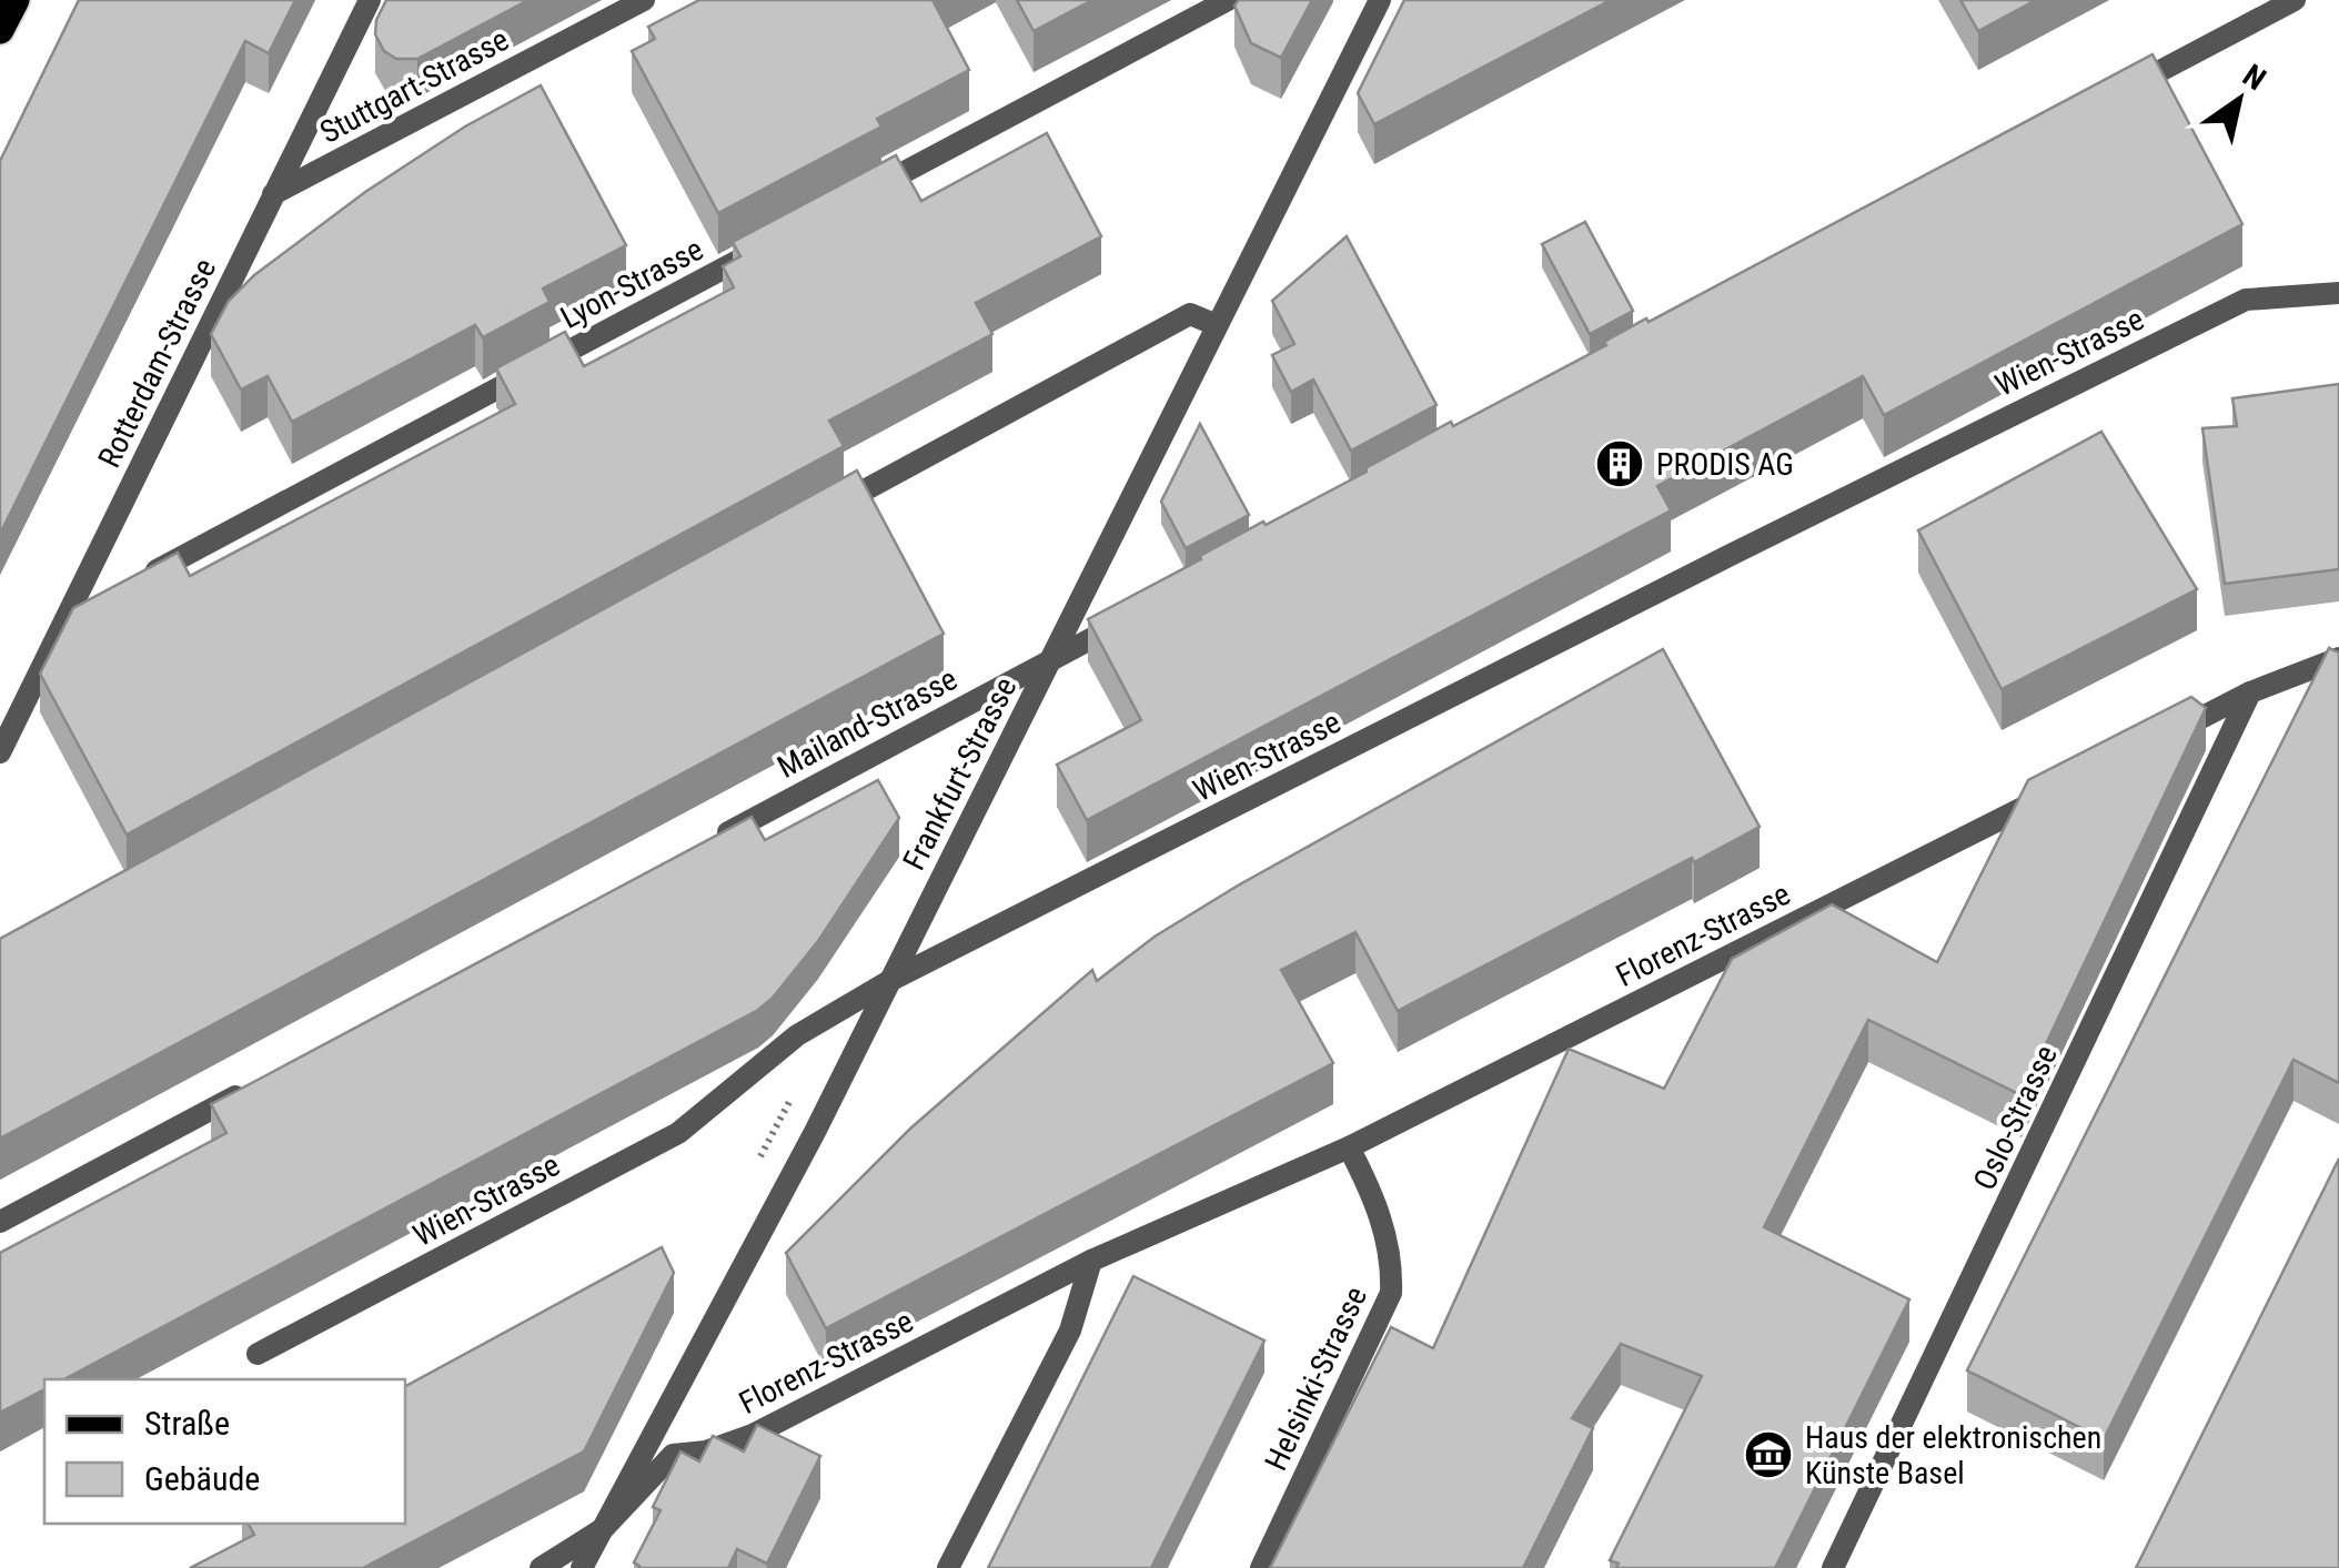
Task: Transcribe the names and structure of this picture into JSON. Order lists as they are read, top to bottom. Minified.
{"streets":{"street":["Stuttgart-Strasse","Lyon-Strasse","Wien-Strasse","Rotterdam-Strasse","Mailand-Strasse","Frankfurt-Strasse","Florenz-Strasse","Oslo-Strasse","Helsinki-Strasse"]},"crossings":[["Stuttgart-Strasse","Rotterdam-Strasse"],["Wien-Strasse","Frankfurt-Strasse"],["Mailand-Strasse","Frankfurt-Strasse"],["Frankfurt-Strasse","Florenz-Strasse"],["Florenz-Strasse","Helsinki-Strasse"]],"places":{"building":["PRODIS AG"],"museum":["Haus der elektronischen Künste Basel"]},"legend":["Straße","Gebäude"],"north":"top right"}
